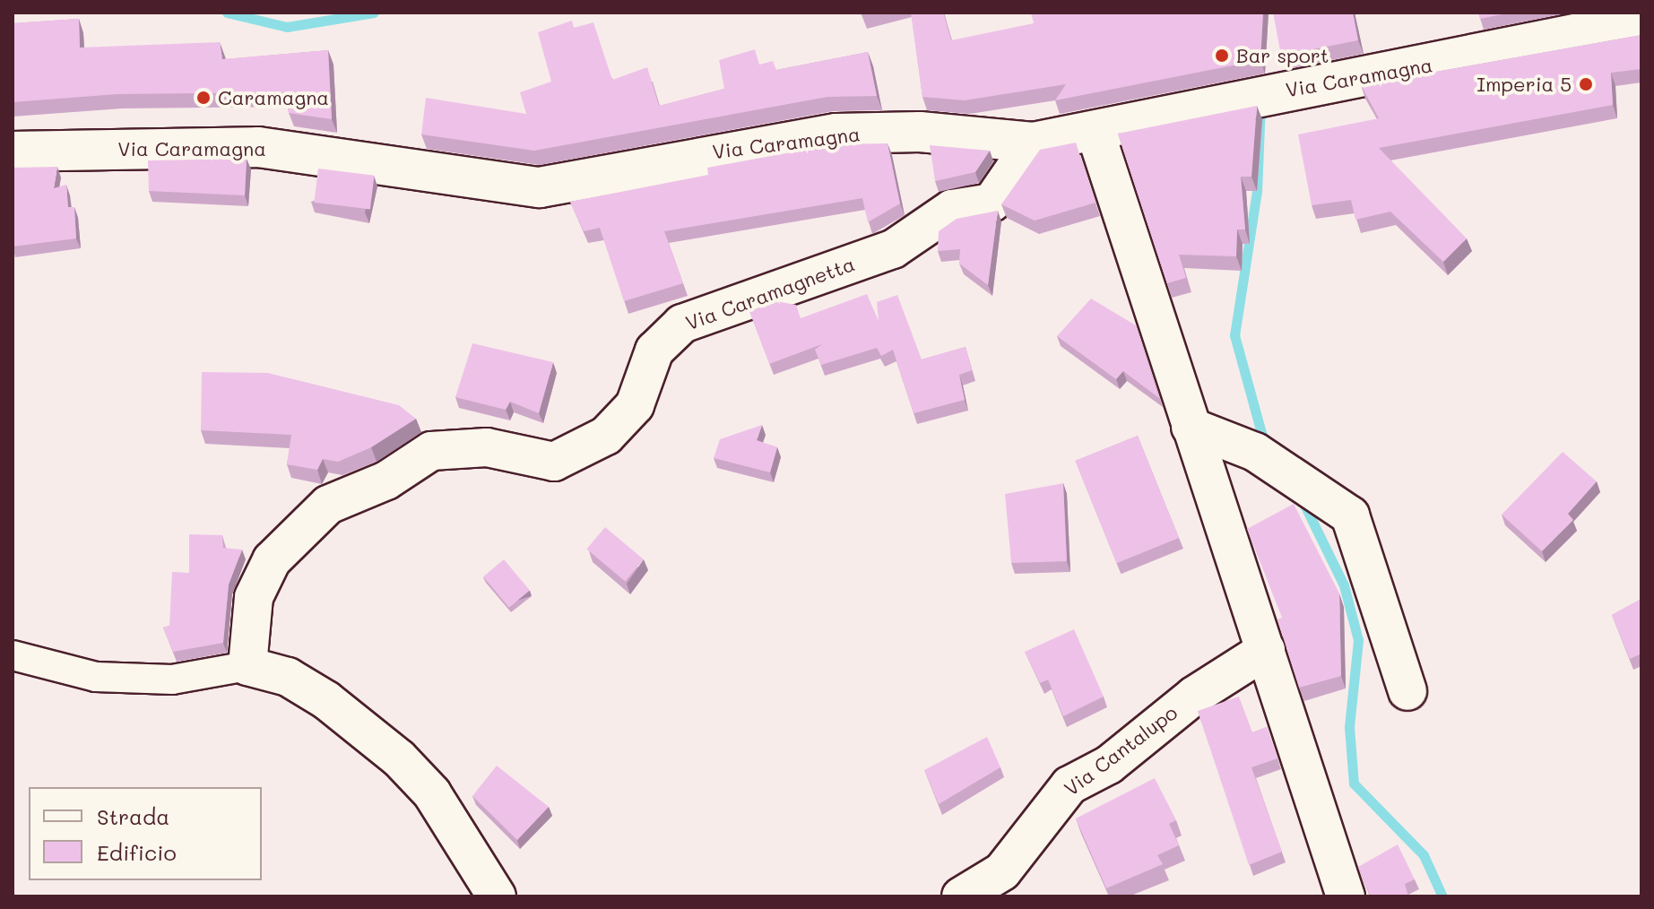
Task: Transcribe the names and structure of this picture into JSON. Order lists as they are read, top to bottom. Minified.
{"streets":{"street":["Via Caramagna","Via Caramagnetta","Via Cantalupo"]},"crossings":[["Via Caramagna","Via Caramagnetta"]],"places":["Bar sport","Imperia 5","Caramagna"],"legend":["Strada","Edificio"]}
